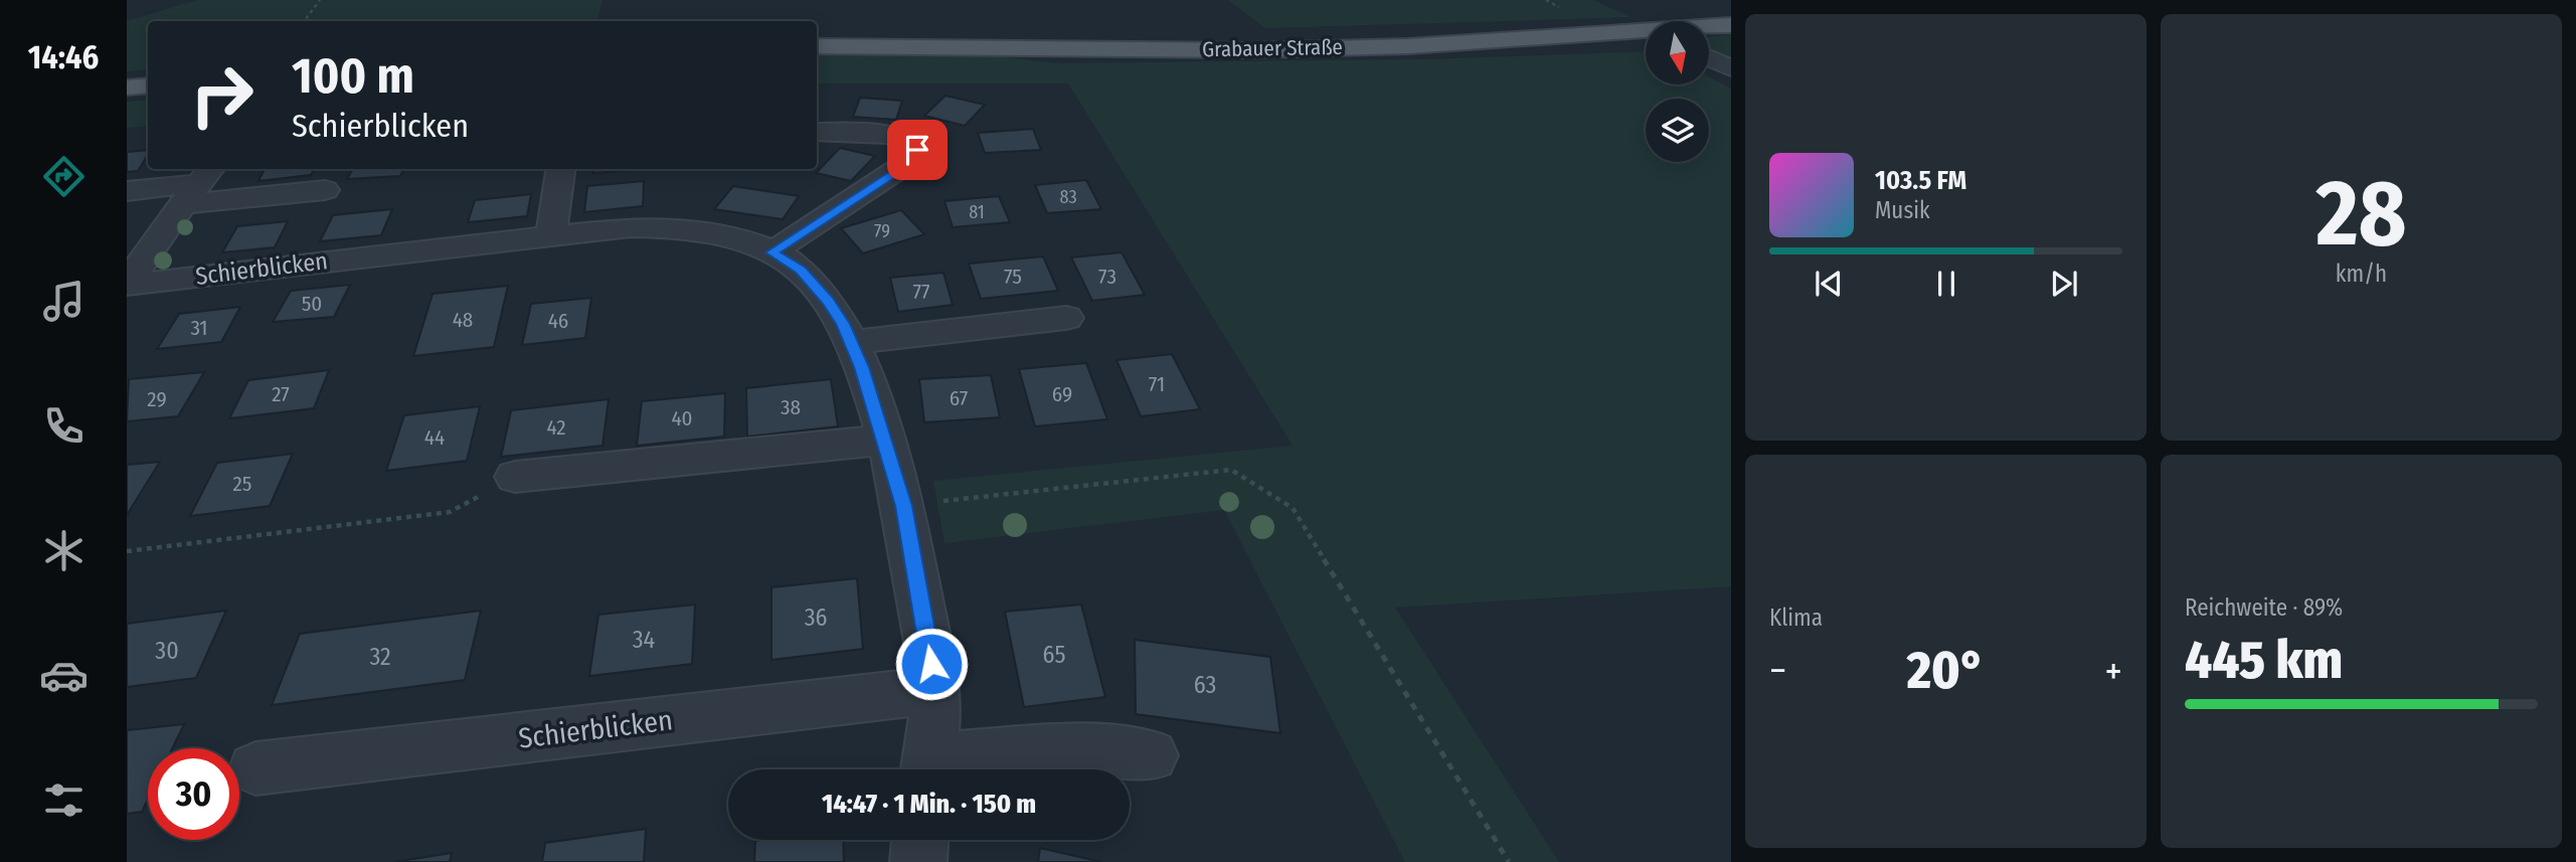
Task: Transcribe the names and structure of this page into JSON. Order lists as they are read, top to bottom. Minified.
{"streets":{"main road":["Grabauer Straße"],"street":["Schierblicken"]},"house_numbers":["83","81","79","75","73","77","50","48","46","31","71","27","69","67","29","38","40","42","44","25","36","34","30","65","32","63"],"north":"bottom","page":{"tabs":"14:46","tile":[["28","km/h"],"Klima",["Reichweite · 89%","445 km"]],"turn":["100 m","Schierblicken"],"song":["103.5 FM","Musik"],"heat":["−","20°","+"],"limit":"30","trip":"14:47 · 1 Min. · 150 m"}}
